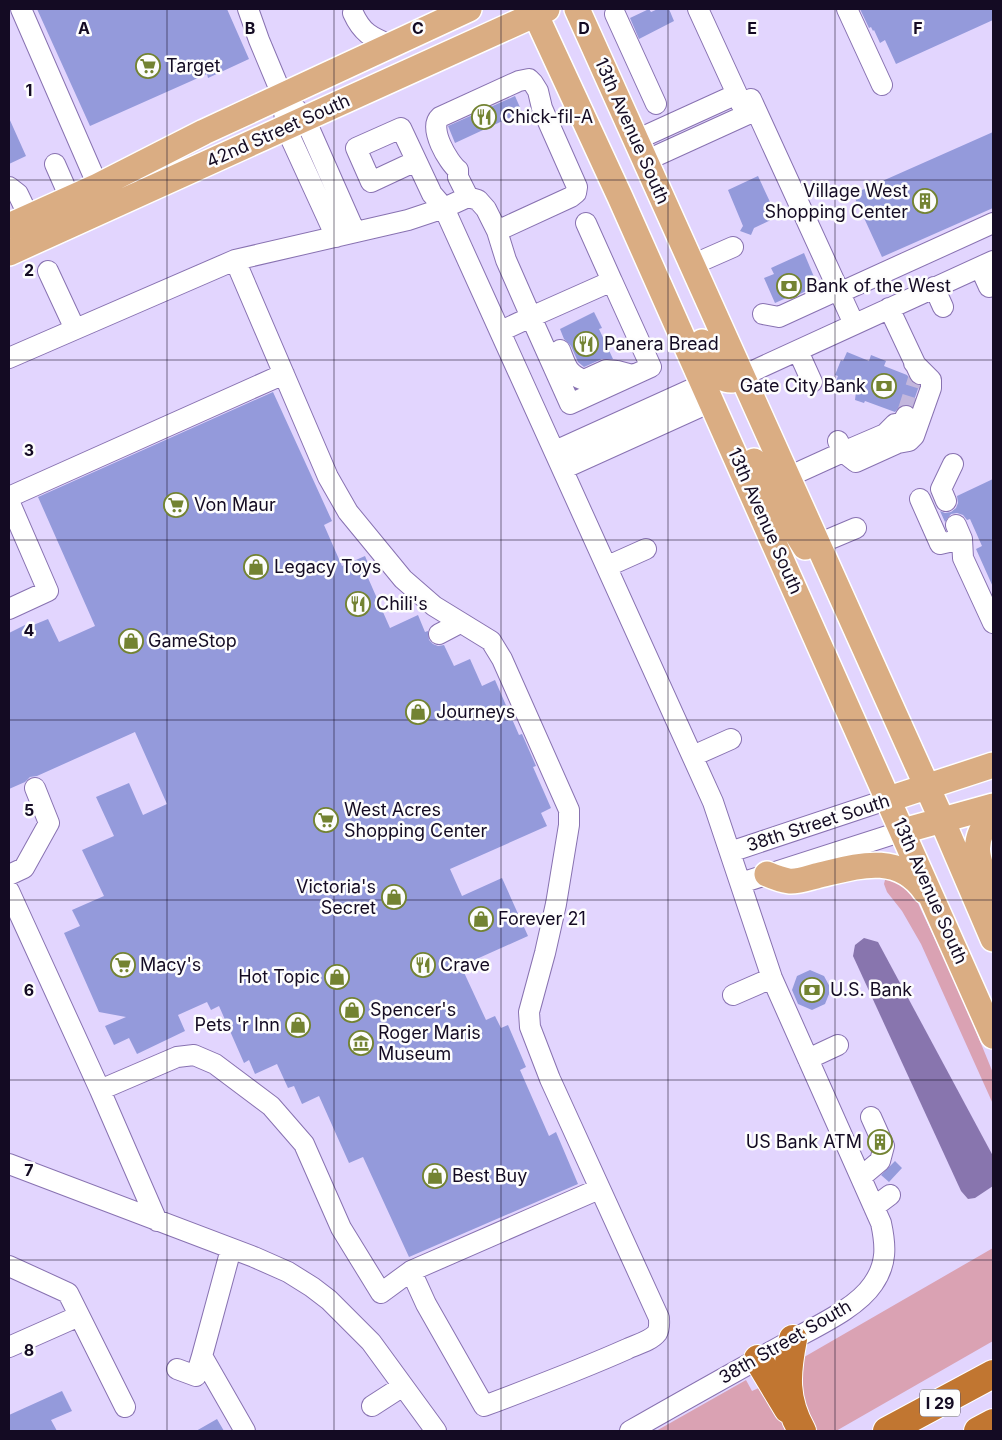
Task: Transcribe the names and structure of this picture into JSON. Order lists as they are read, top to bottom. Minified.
{"streets":{"highway":["I 29"],"main road":["42nd Street South","13th Avenue South","38th Street South"]},"crossings":[["42nd Street South","13th Avenue South"],["13th Avenue South","38th Street South"]],"places":{"supermarket":["Target","Von Maur","West Acres Shopping Center","Macy's"],"restaurant":["Chick-fil-A","Panera Bread","Chili's","Crave"],"building":["Village West Shopping Center","US Bank ATM"],"bank":["Bank of the West","Gate City Bank","U.S. Bank"],"shop":["Legacy Toys","GameStop","Journeys","Victoria's Secret","Forever 21","Hot Topic","Spencer's","Pets 'r Inn","Best Buy"],"museum":["Roger Maris Museum"]},"grid":{"columns":["A","B","C","D","E","F"],"rows":["1","2","3","4","5","6","7","8"]}}
